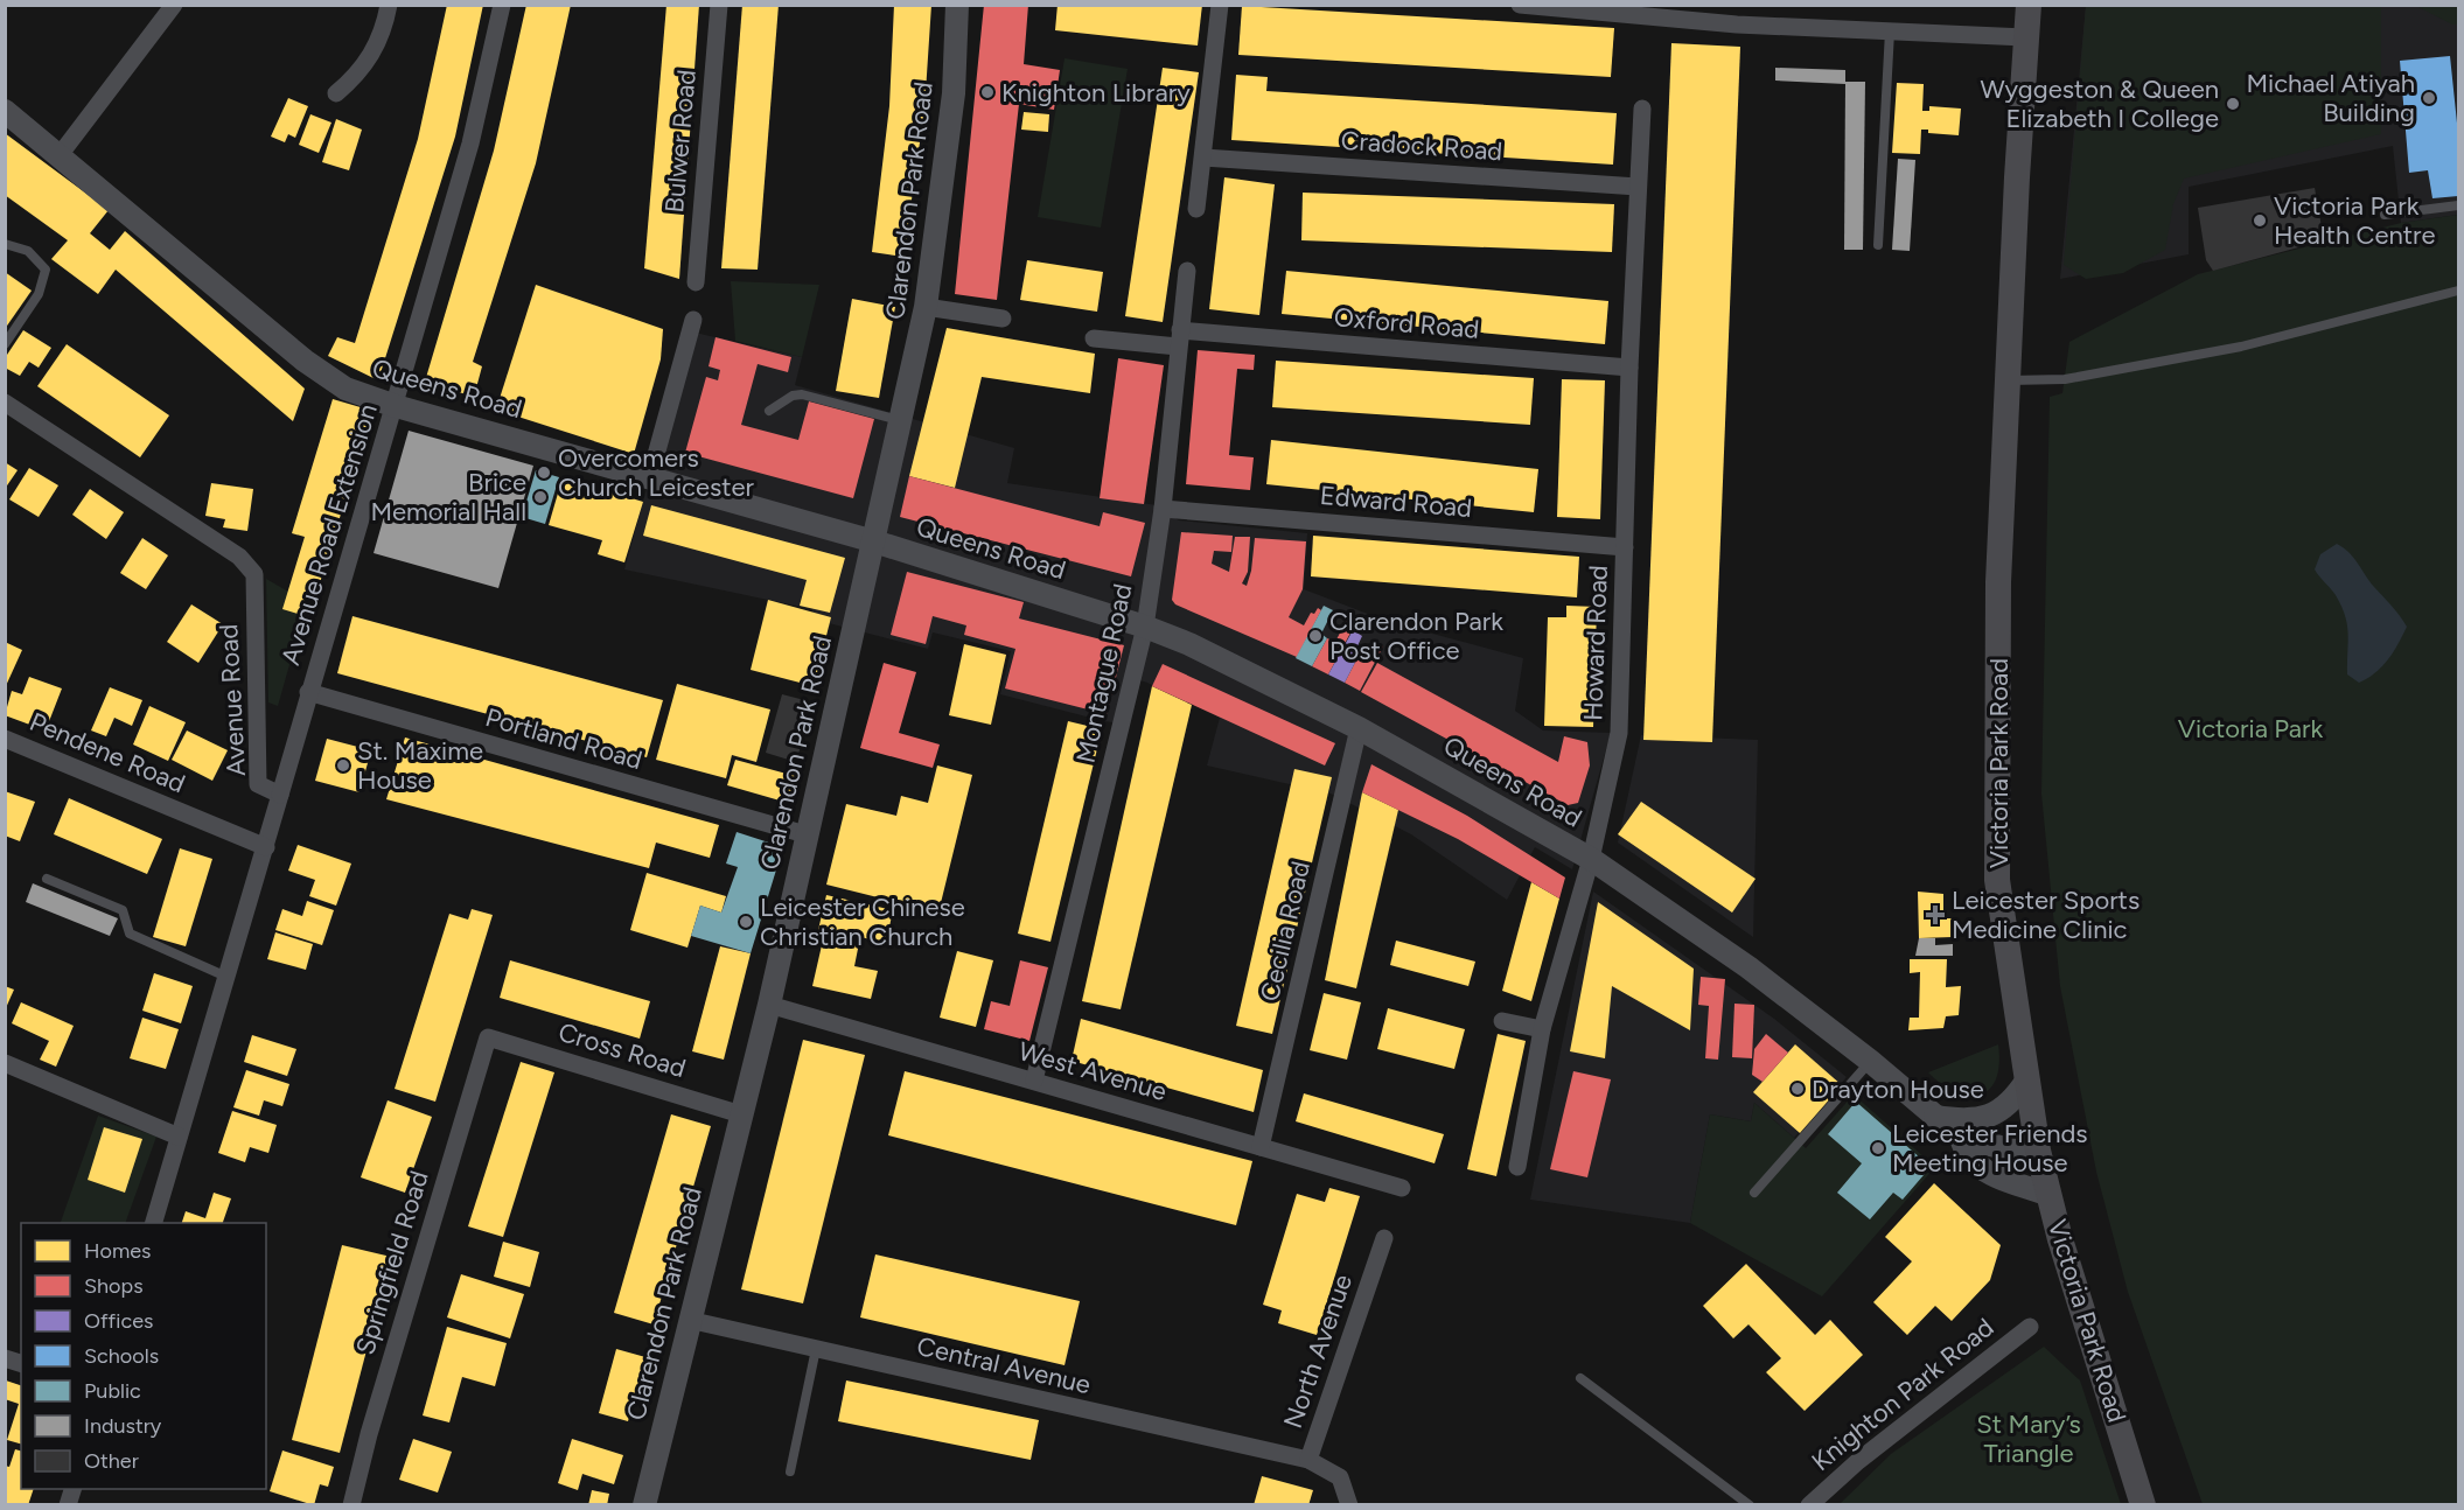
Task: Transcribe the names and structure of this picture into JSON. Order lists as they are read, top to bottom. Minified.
{"streets":{"main road":["Victoria Park Road"],"street":["Bulwer Road","Cradock Road","Clarendon Park Road","Oxford Road","Queens Road","Edward Road","Avenue Road Extension","Howard Road","Montague Road","Avenue Road","Portland Road","Pendene Road","Cecilia Road","Cross Road","West Avenue","Springfield Road","North Avenue","Central Avenue","Knighton Park Road"]},"crossings":[["Cradock Road","Howard Road"],["Clarendon Park Road","Queens Road"],["Clarendon Park Road","Portland Road"],["Clarendon Park Road","Cross Road"],["Clarendon Park Road","West Avenue"],["Clarendon Park Road","Central Avenue"],["Oxford Road","Howard Road"],["Oxford Road","Montague Road"],["Queens Road","Avenue Road Extension"],["Queens Road","Howard Road"],["Queens Road","Montague Road"],["Queens Road","Victoria Park Road"],["Queens Road","Cecilia Road"],["Edward Road","Howard Road"],["Edward Road","Montague Road"],["Avenue Road Extension","Avenue Road"],["Avenue Road Extension","Portland Road"],["Montague Road","West Avenue"],["Avenue Road","Pendene Road"],["Cecilia Road","West Avenue"],["Cross Road","Springfield Road"],["North Avenue","Central Avenue"]],"parks":["Victoria Park","St Mary’s Triangle"],"places":{"other":["Knighton Library","Michael Atiyah Building","Wyggeston & Queen Elizabeth I College","Victoria Park Health Centre","Overcomers Church Leicester","Brice Memorial Hall","Clarendon Park Post Office","St. Maxime House","Leicester Chinese Christian Church","Drayton House","Leicester Friends Meeting House"],"health":["Leicester Sports Medicine Clinic"]},"legend":["Homes","Shops","Offices","Schools","Public","Industry","Other"]}
